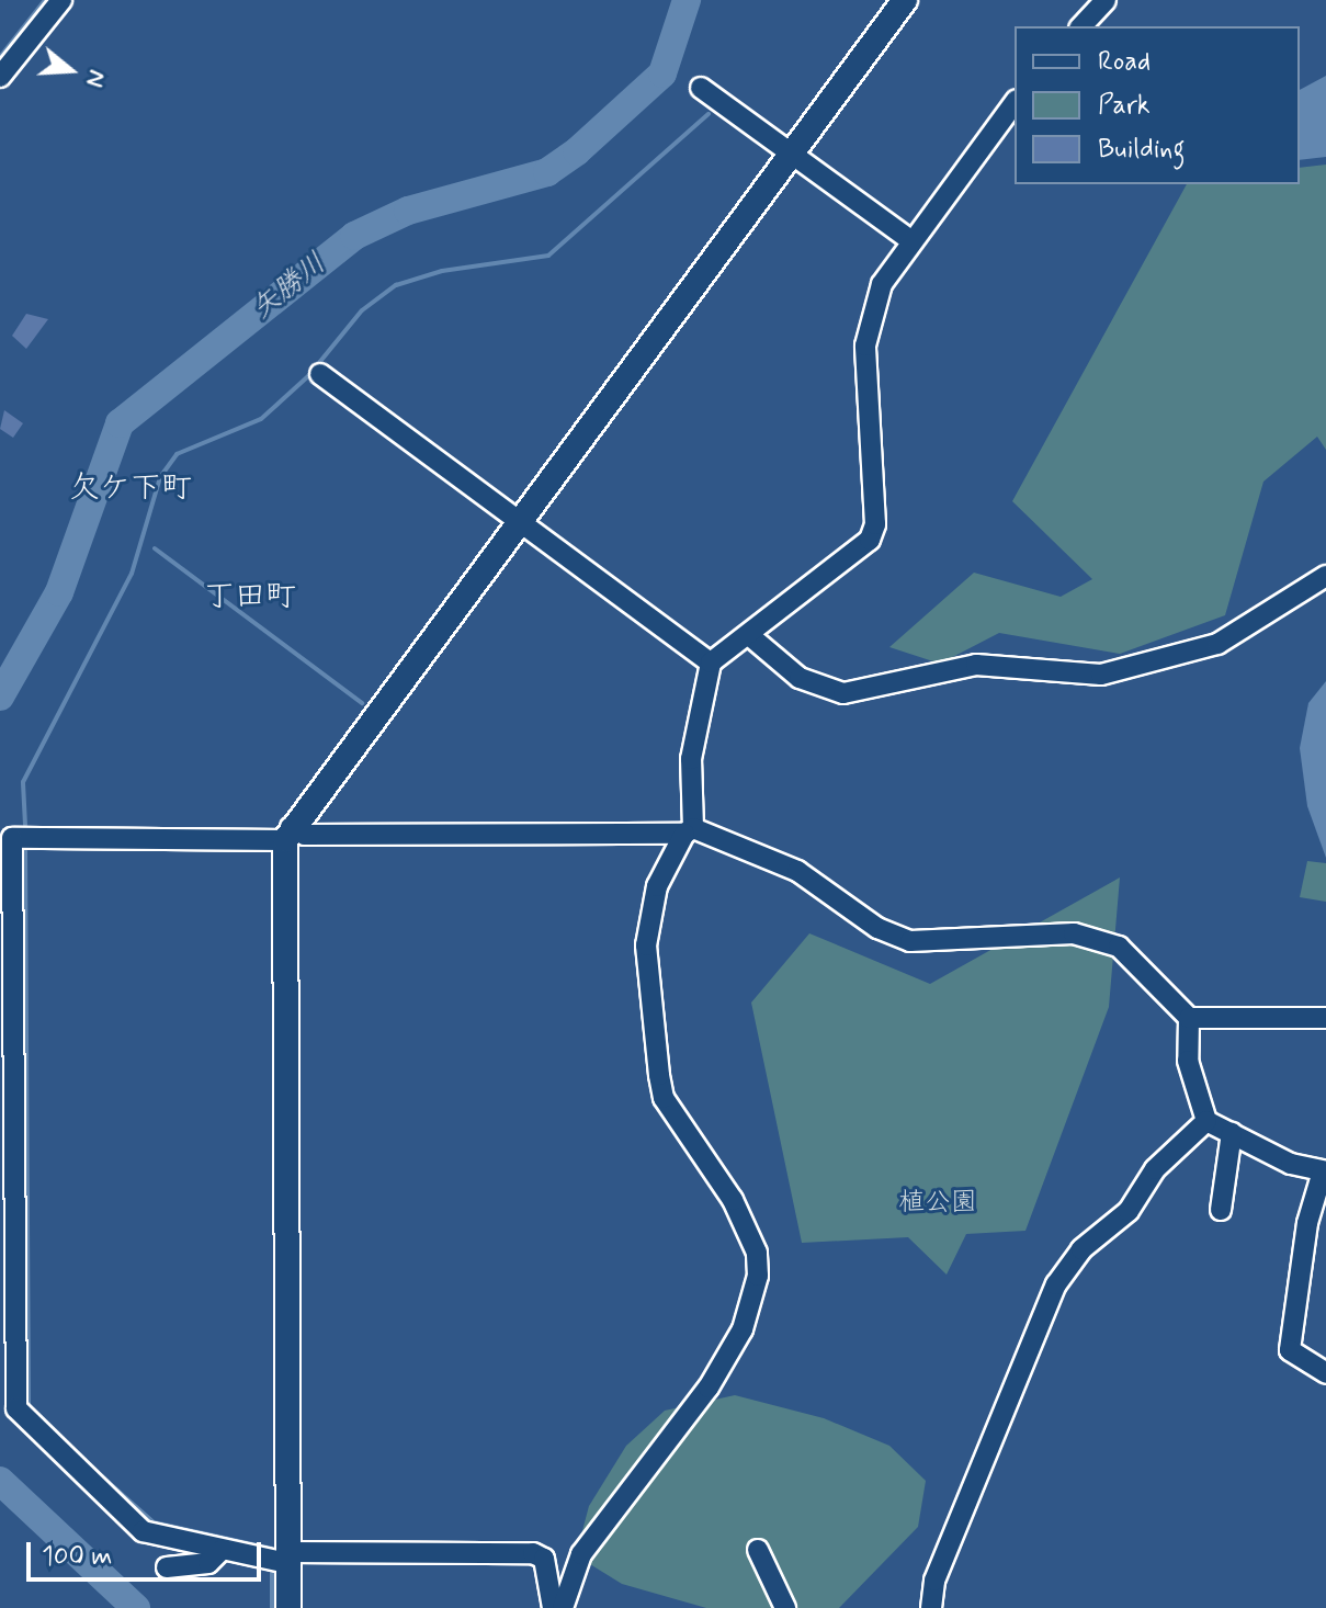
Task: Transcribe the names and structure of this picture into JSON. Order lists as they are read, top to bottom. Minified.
{"districts":["欠ケ下町","丁田町"],"water":["矢勝川"],"parks":["植公園"],"legend":["Road","Park","Building"],"scale_bar":"100 m","north":"right"}
